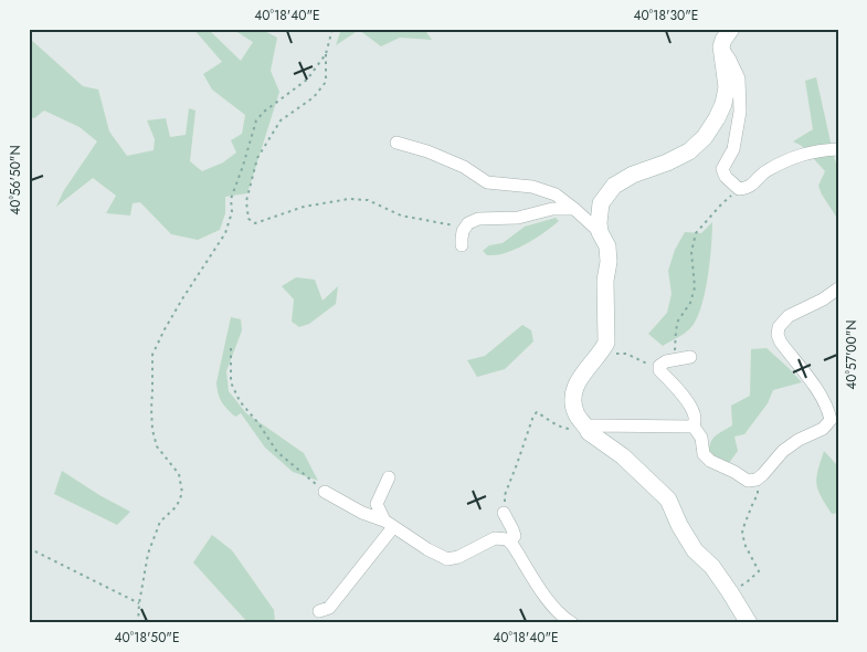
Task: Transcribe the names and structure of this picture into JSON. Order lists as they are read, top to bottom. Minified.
{"coordinates":["40°18'40\"E","40°18'30\"E","40°56'50\"N","40°57'00\"N","40°18'50\"E"]}
